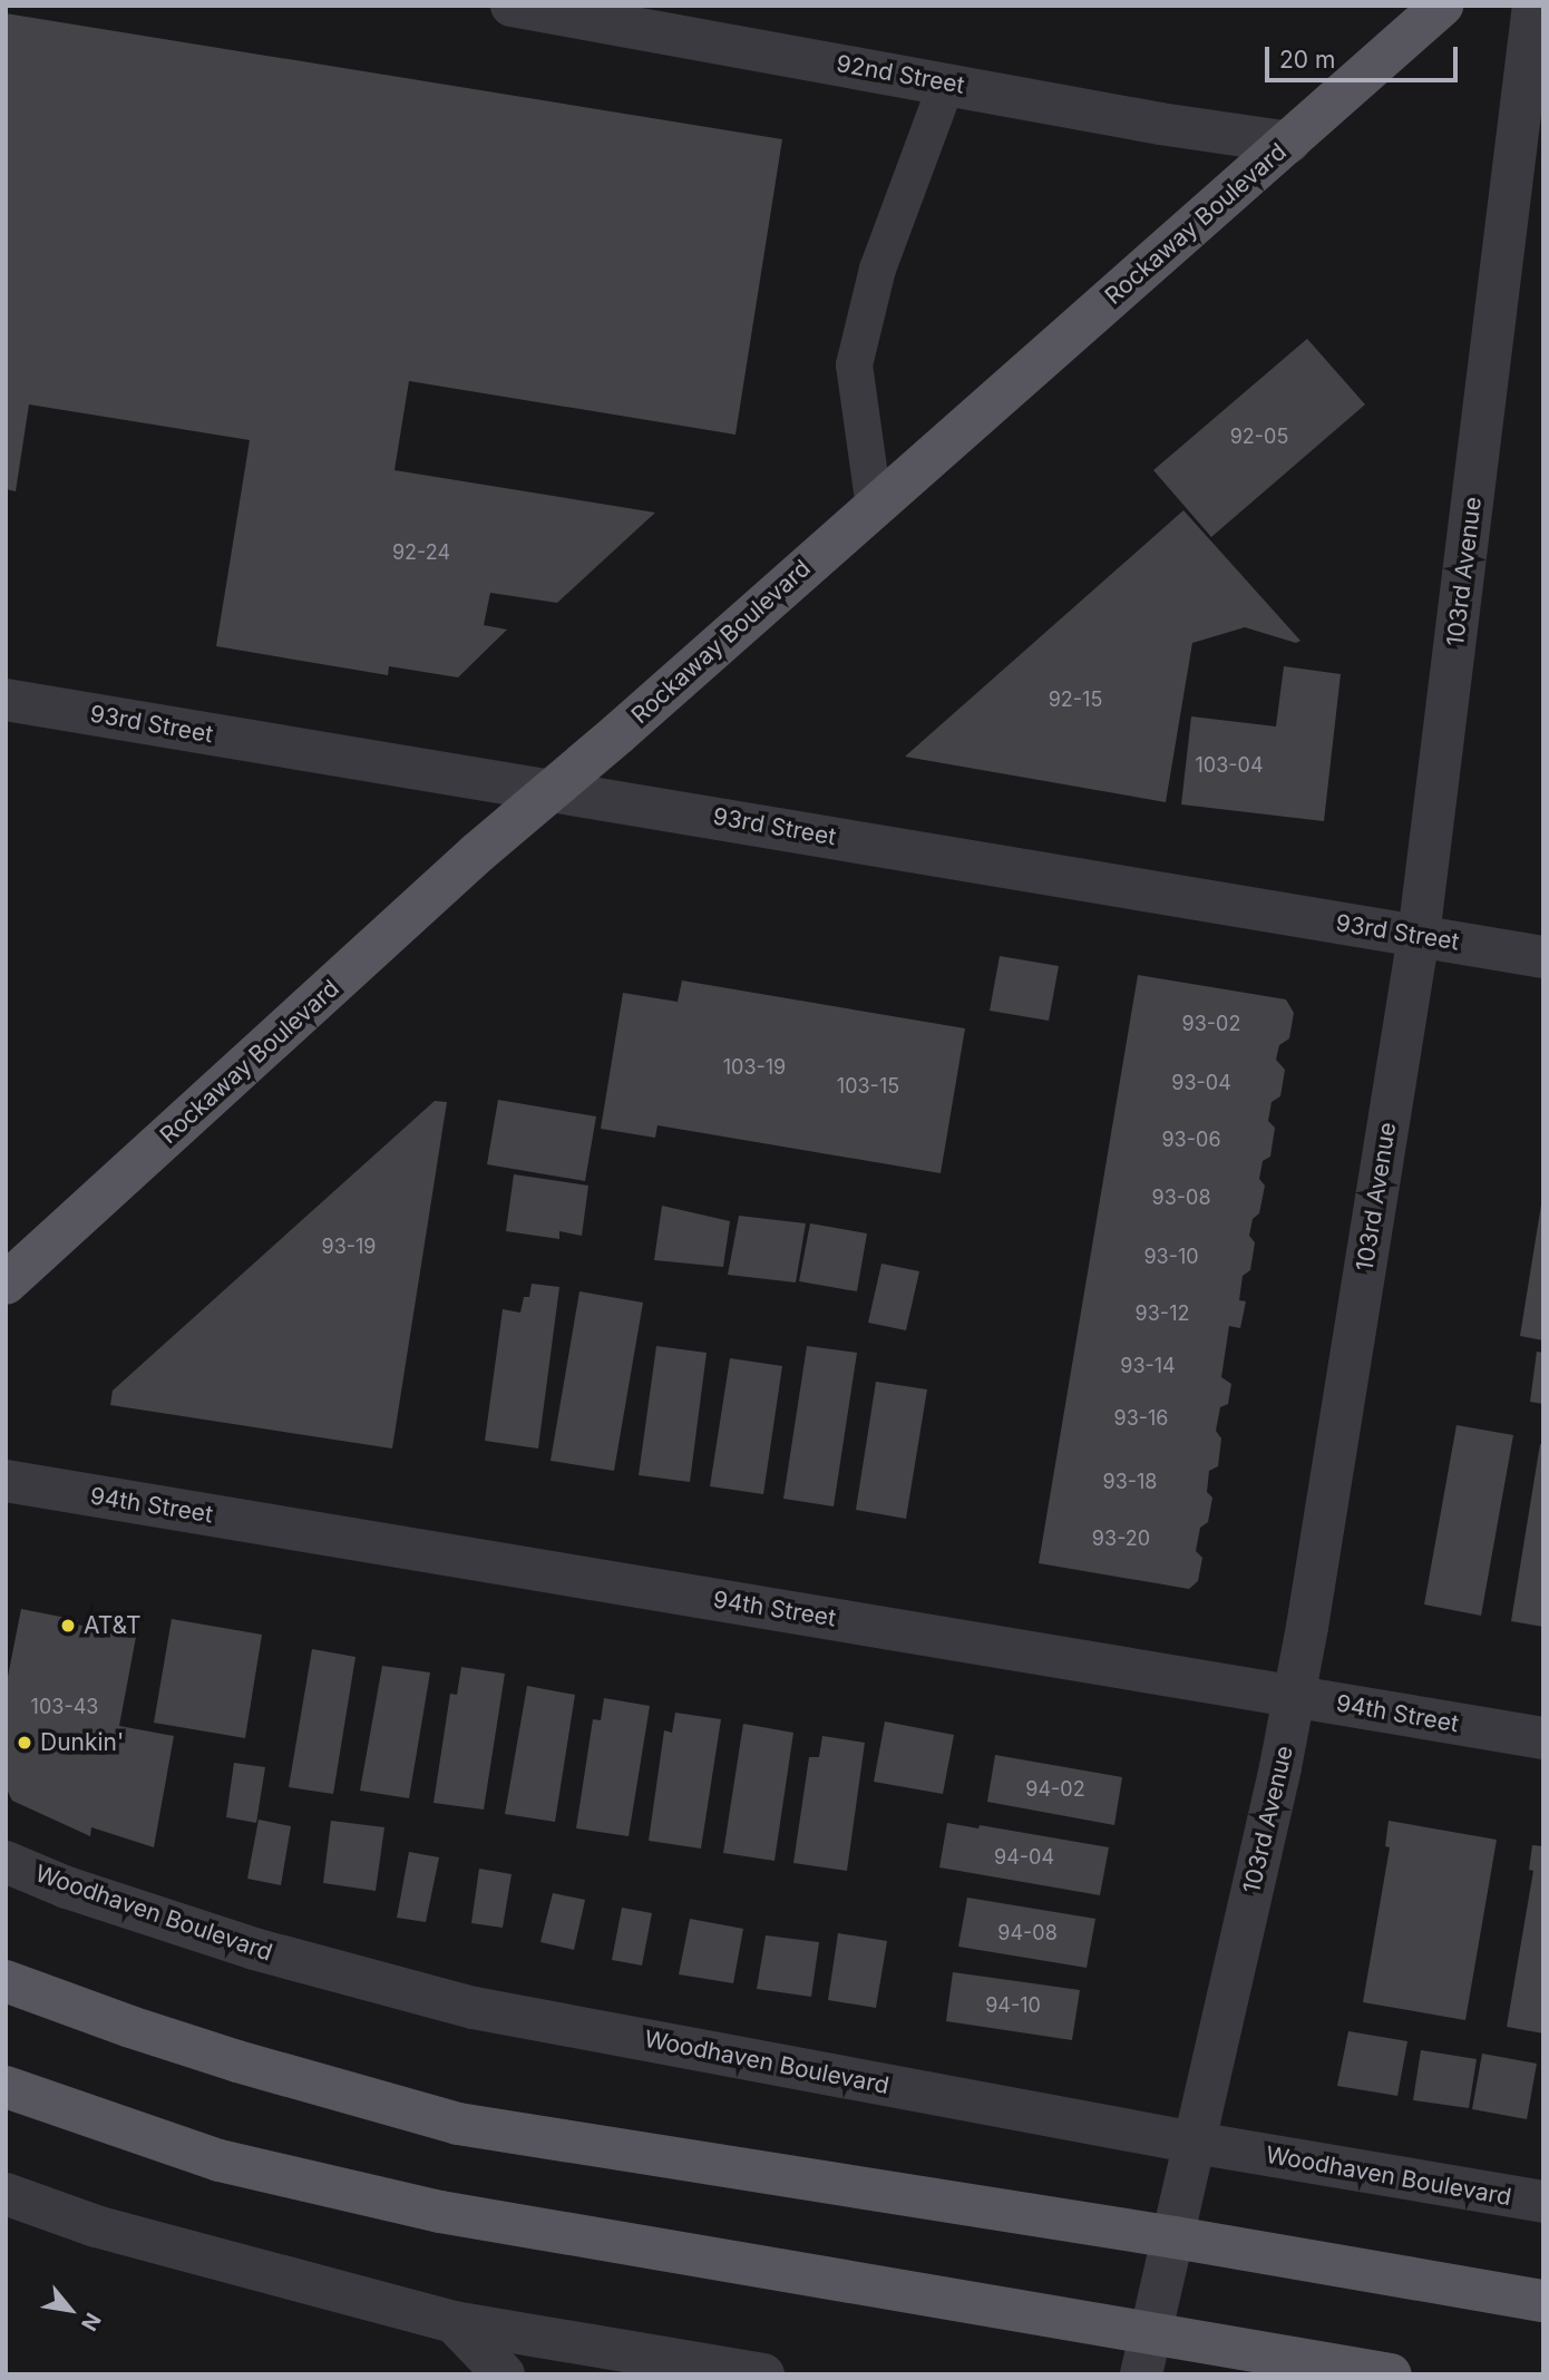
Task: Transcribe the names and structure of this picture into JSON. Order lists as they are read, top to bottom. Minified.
{"streets":{"main road":["Rockaway Boulevard"],"street":["92nd Street","103rd Avenue","93rd Street","94th Street","Woodhaven Boulevard"]},"crossings":[["92nd Street","Rockaway Boulevard"],["Rockaway Boulevard","93rd Street"],["103rd Avenue","93rd Street"],["103rd Avenue","94th Street"],["103rd Avenue","Woodhaven Boulevard"]],"places":["AT&T","Dunkin'"],"house_numbers":["92-05","92-24","92-15","103-04","93-02","103-19","93-04","103-15","93-06","93-08","93-19","93-10","93-12","93-14","93-16","93-18","93-20","103-43","94-02","94-04","94-08","94-10"],"scale_bar":"20 m","north":"bottom right"}
